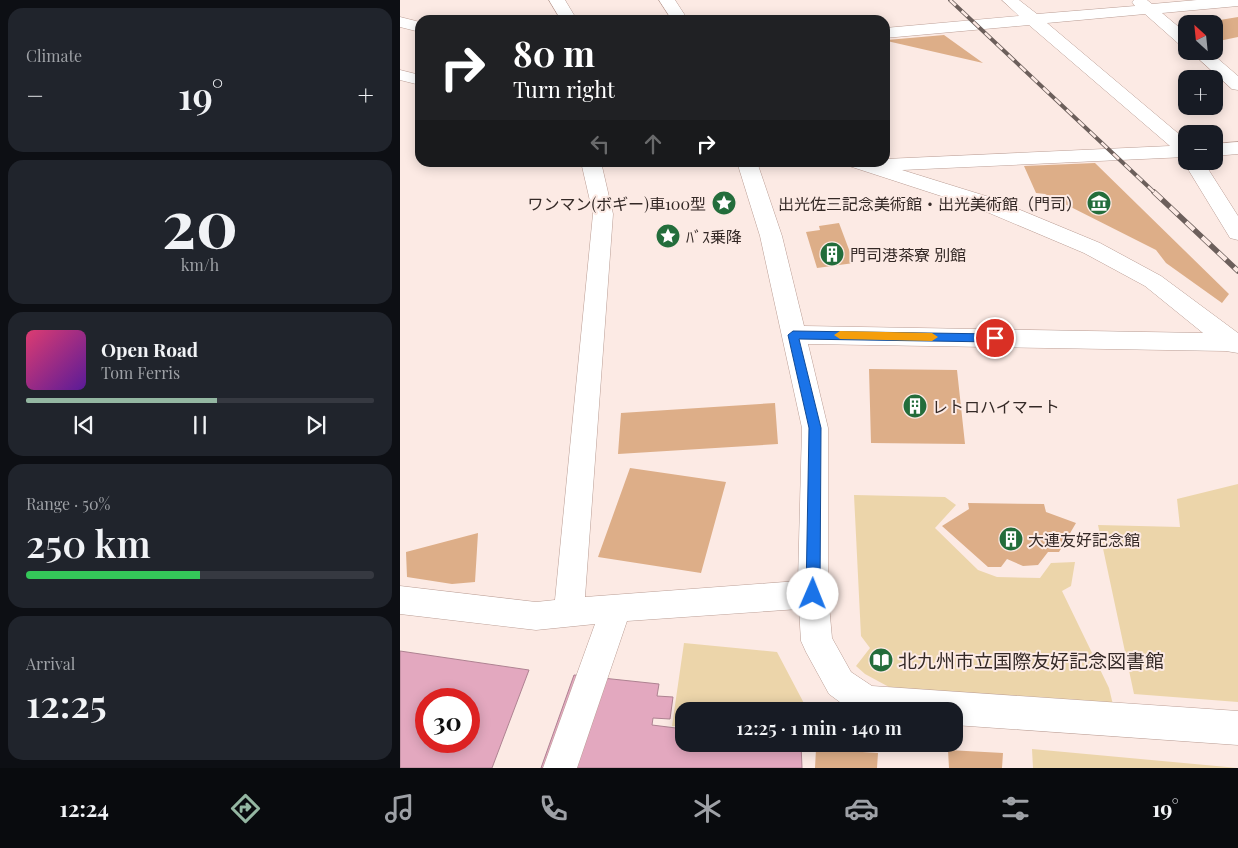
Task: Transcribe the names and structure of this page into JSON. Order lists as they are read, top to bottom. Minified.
{"places":{"place":["ワンマン(ボギー)車100型","ﾊﾞｽ乗降"],"museum":["出光佐三記念美術館・出光美術館（門司）"],"building":["門司港茶寮 別館","レトロハイマート","大連友好記念館"],"library":["北九州市立国際友好記念図書館"]},"north":"top left","page":{"tile":["Climate",["20","km/h"],["Range · 50%","250 km"],["Arrival","12:25"]],"map_buttons":["+","−"],"turn":["80 m","Turn right"],"heat":["−","19°","+"],"song":["Open Road","Tom Ferris"],"limit":"30","trip":"12:25 · 1 min · 140 m","tabs":["12:24","19°"]}}
